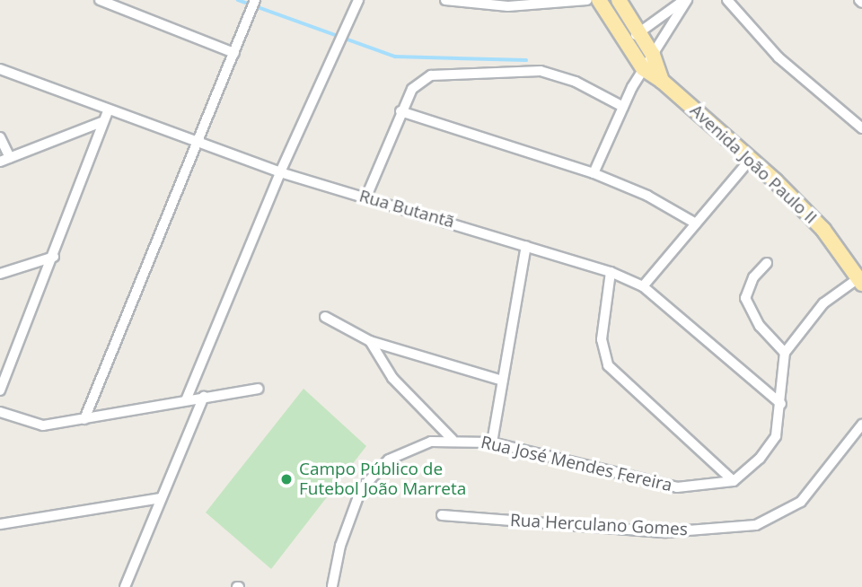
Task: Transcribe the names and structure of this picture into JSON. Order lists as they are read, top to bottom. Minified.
{"streets":{"main road":["Avenida João Paulo II"],"street":["Rua Butantã","Rua José Mendes Fereira","Rua Herculano Gomes"]},"places":["Campo Público de Futebol João Marreta"]}
